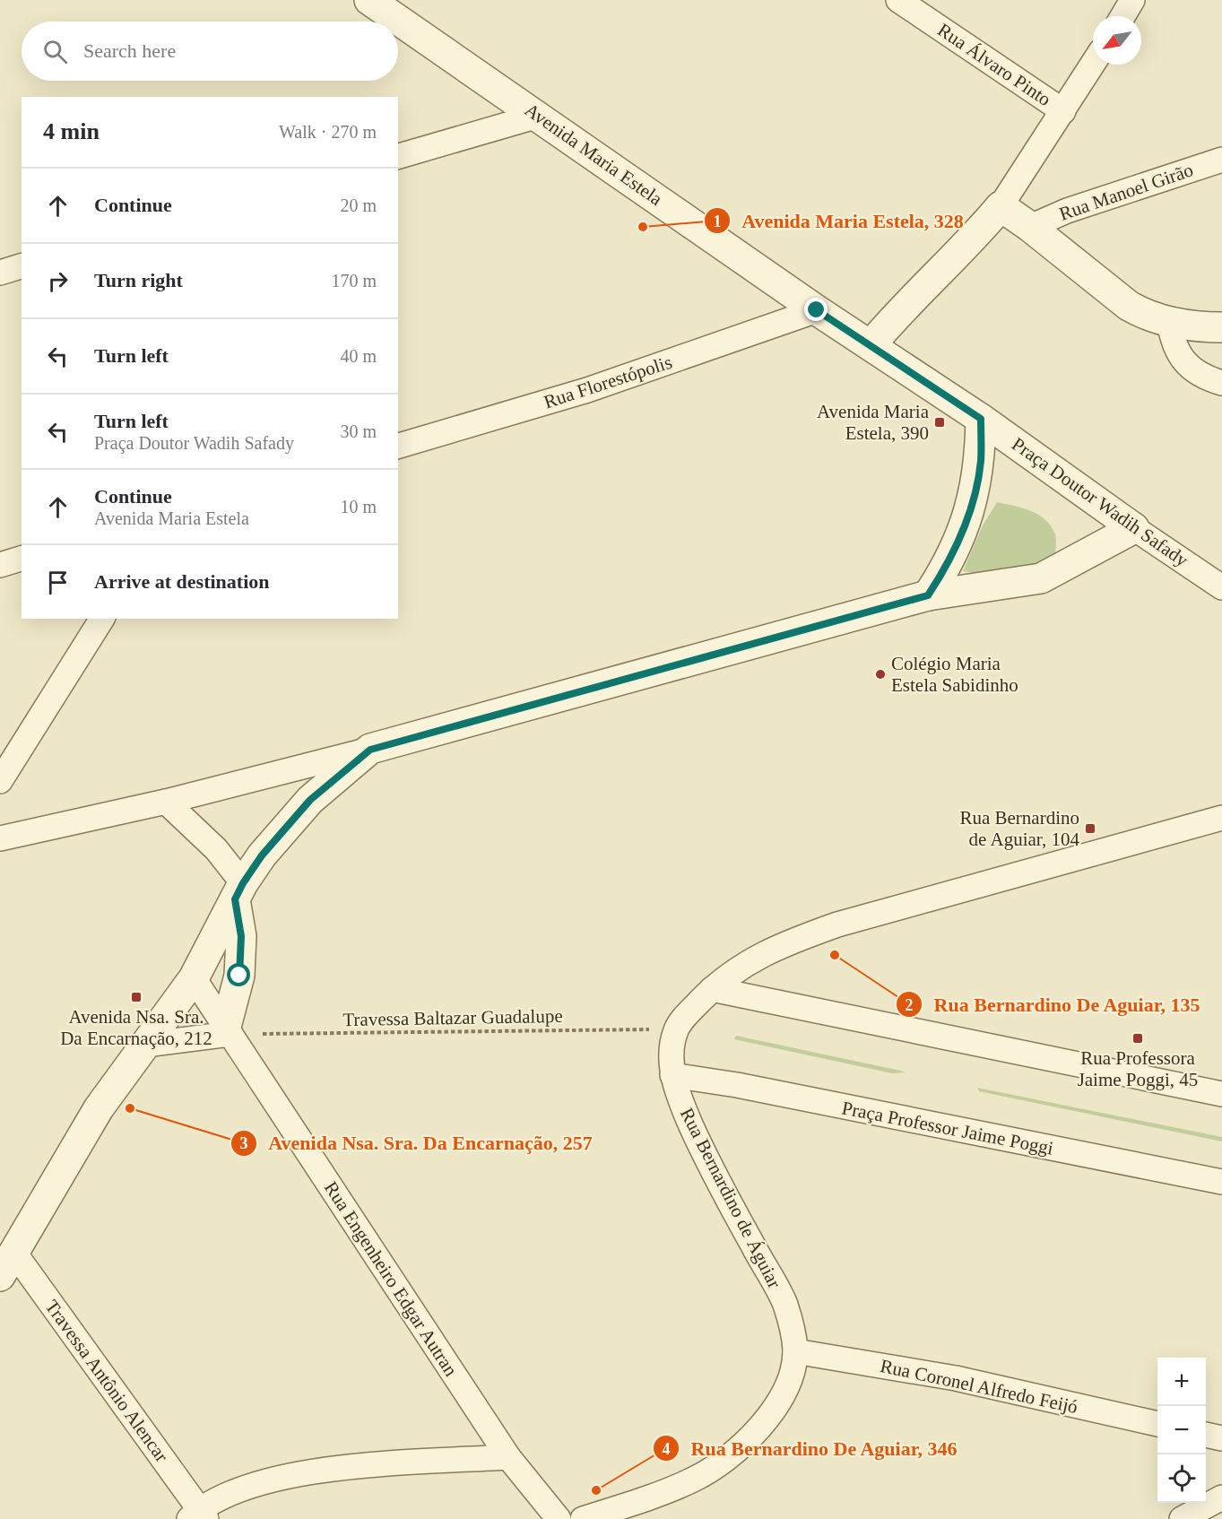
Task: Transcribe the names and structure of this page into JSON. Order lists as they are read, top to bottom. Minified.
{"streets":{"street":["Rua Álvaro Pinto","Avenida Maria Estela","Rua Manoel Girão","Rua Florestópolis","Praça Doutor Wadih Safady","Praça Professor Jaime Poggi","Rua Bernardino de Águiar","Rua Engenheiro Edgar Autran","Travessa Antônio Alencar","Rua Coronel Alfredo Feijó"],"path":["Travessa Baltazar Guadalupe"]},"crossings":[["Avenida Maria Estela","Rua Florestópolis"],["Avenida Maria Estela","Praça Doutor Wadih Safady"],["Travessa Baltazar Guadalupe","Rua Bernardino de Águiar"],["Travessa Baltazar Guadalupe","Rua Engenheiro Edgar Autran"],["Praça Professor Jaime Poggi","Rua Bernardino de Águiar"],["Rua Bernardino de Águiar","Rua Coronel Alfredo Feijó"]],"places":{"other":["Avenida Maria Estela, 328","Colégio Maria Estela Sabidinho","Rua Bernardino De Aguiar, 135","Avenida Nsa. Sra. Da Encarnação, 257","Rua Bernardino De Aguiar, 346"],"transit":["Avenida Maria Estela, 390","Rua Bernardino de Aguiar, 104","Avenida Nsa. Sra. Da Encarnação, 212","Rua Professora Jaime Poggi, 45"]},"north":"bottom left","page":{"search":"Search here","heading":["4 min","Walk · 270 m"],"list":[["Continue","20 m"],["Turn right","170 m"],["Turn left","40 m"],["Turn left","Praça Doutor Wadih Safady","30 m"],["Continue","Avenida Maria Estela","10 m"],"Arrive at destination"],"map_buttons":["+","−"]}}
